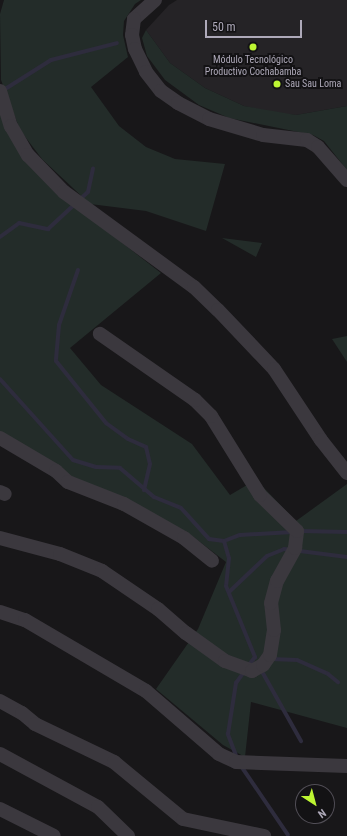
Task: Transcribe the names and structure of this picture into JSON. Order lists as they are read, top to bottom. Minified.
{"places":["Módulo Tecnológico Productivo Cochabamba","Sau Sau Loma"],"scale_bar":"50 m","north":"bottom right"}
